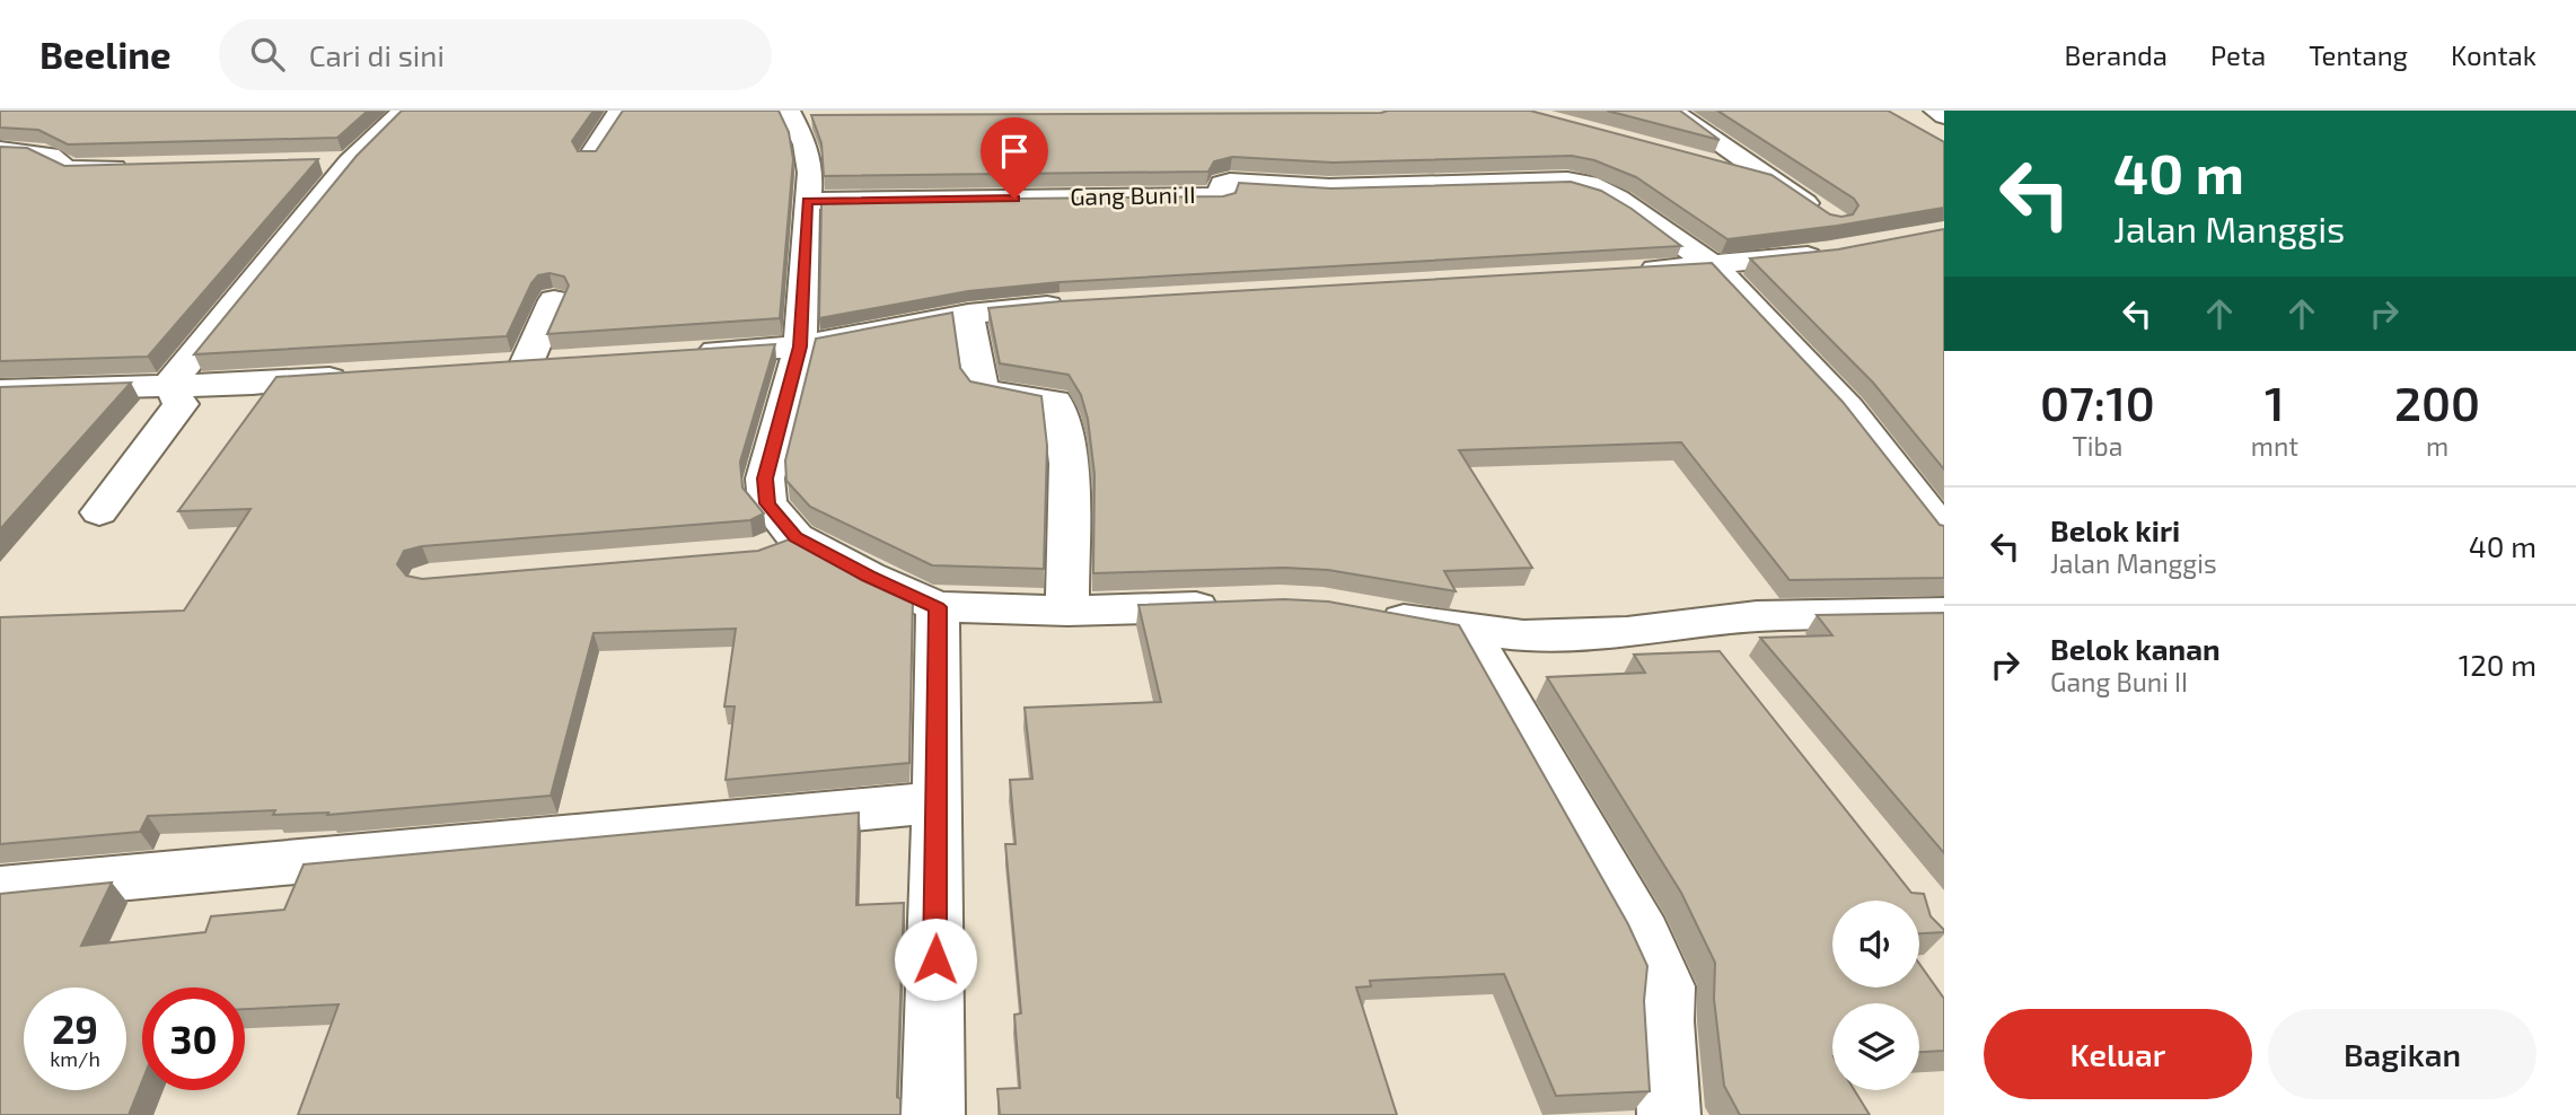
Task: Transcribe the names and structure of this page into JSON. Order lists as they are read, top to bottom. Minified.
{"streets":{"street":["Gang Buni II"]},"page":{"header":"Beeline","search":"Cari di sini","nav":["Beranda","Peta","Tentang","Kontak"],"turn":["40 m","Jalan Manggis"],"eta":["07:10","Tiba","1","mnt","200","m"],"list":[{"name":"Belok kiri","note":"Jalan Manggis","value":"40 m"},{"name":"Belok kanan","note":"Gang Buni II","value":"120 m"}],"speed":"29 km/h","limit":"30","buttons":["Keluar","Bagikan"]}}
